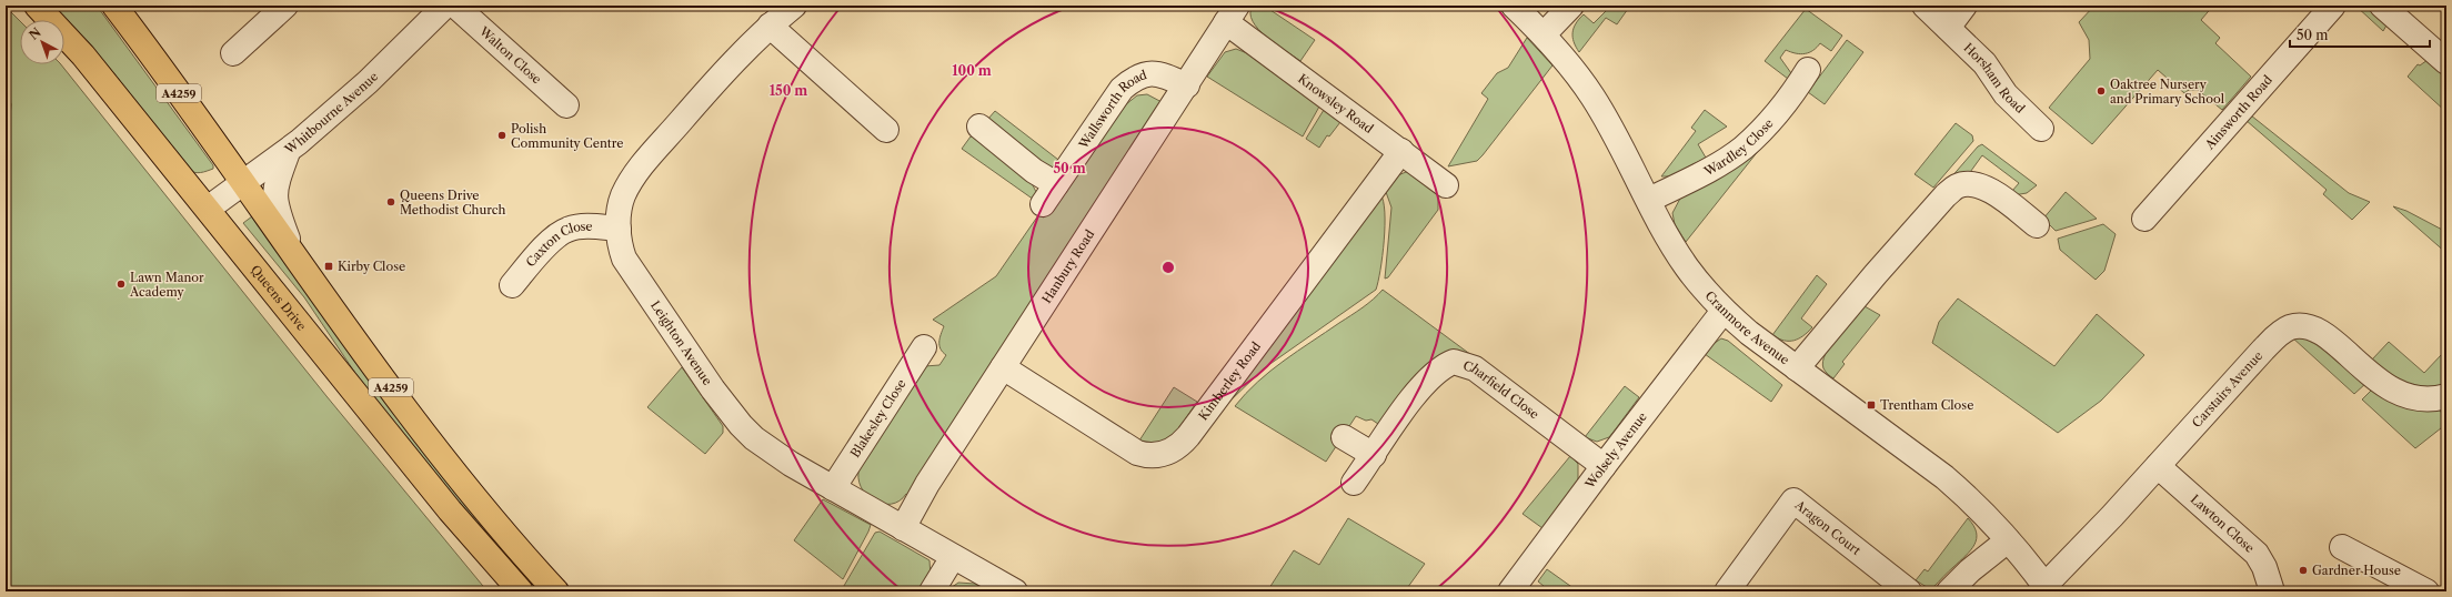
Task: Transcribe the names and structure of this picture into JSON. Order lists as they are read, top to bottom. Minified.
{"streets":{"main road":["A4259","Queens Drive"],"street":["Walton Close","Horsham Road","Knowsley Road","Whitbourne Avenue","Ainsworth Road","Wallsworth Road","Wardley Close","Caxton Close","Hanbury Road","Cranmore Avenue","Leighton Avenue","Kimberley Road","Carstairs Avenue","Charfield Close","Blakesley Close","Wolsely Avenue","Lawton Close","Aragon Court"]},"crossings":[["A4259","Whitbourne Avenue"],["Knowsley Road","Hanbury Road"],["Knowsley Road","Kimberley Road"],["Whitbourne Avenue","Queens Drive"],["Wallsworth Road","Hanbury Road"],["Wardley Close","Cranmore Avenue"],["Caxton Close","Leighton Avenue"],["Hanbury Road","Leighton Avenue"],["Hanbury Road","Kimberley Road"],["Cranmore Avenue","Carstairs Avenue"],["Cranmore Avenue","Wolsely Avenue"],["Leighton Avenue","Blakesley Close"],["Carstairs Avenue","Lawton Close"],["Charfield Close","Wolsely Avenue"]],"places":{"other":["Oaktree Nursery and Primary School","Polish Community Centre","Queens Drive Methodist Church","Lawn Manor Academy","Gardner House"],"transit":["Kirby Close","Trentham Close"]},"scale_bar":"50 m","north":"top left","rings":["100 m","150 m","50 m"]}
